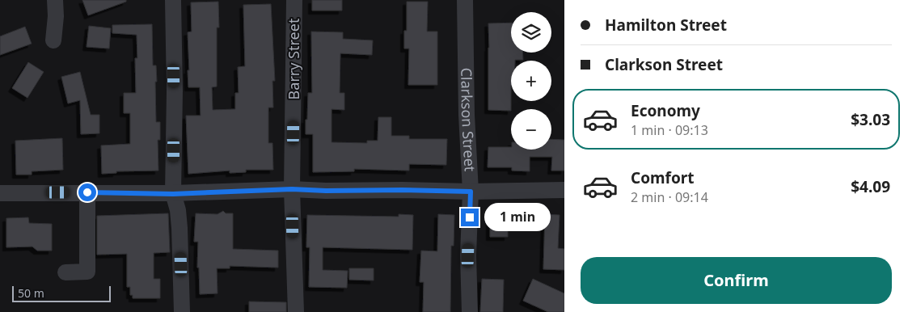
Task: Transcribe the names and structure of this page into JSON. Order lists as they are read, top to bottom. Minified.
{"streets":{"street":["Barry Street","Clarkson Street"]},"scale_bar":"50 m","page":{"banner":["Hamilton Street","Clarkson Street"],"map_buttons":["+","−"],"list":[{"name":"Economy","note":"1 min · 09:13","value":"$3.03"},{"name":"Comfort","note":"2 min · 09:14","value":"$4.09"}],"bubble":"1 min","buttons":"Confirm","scale":"50 m"}}
